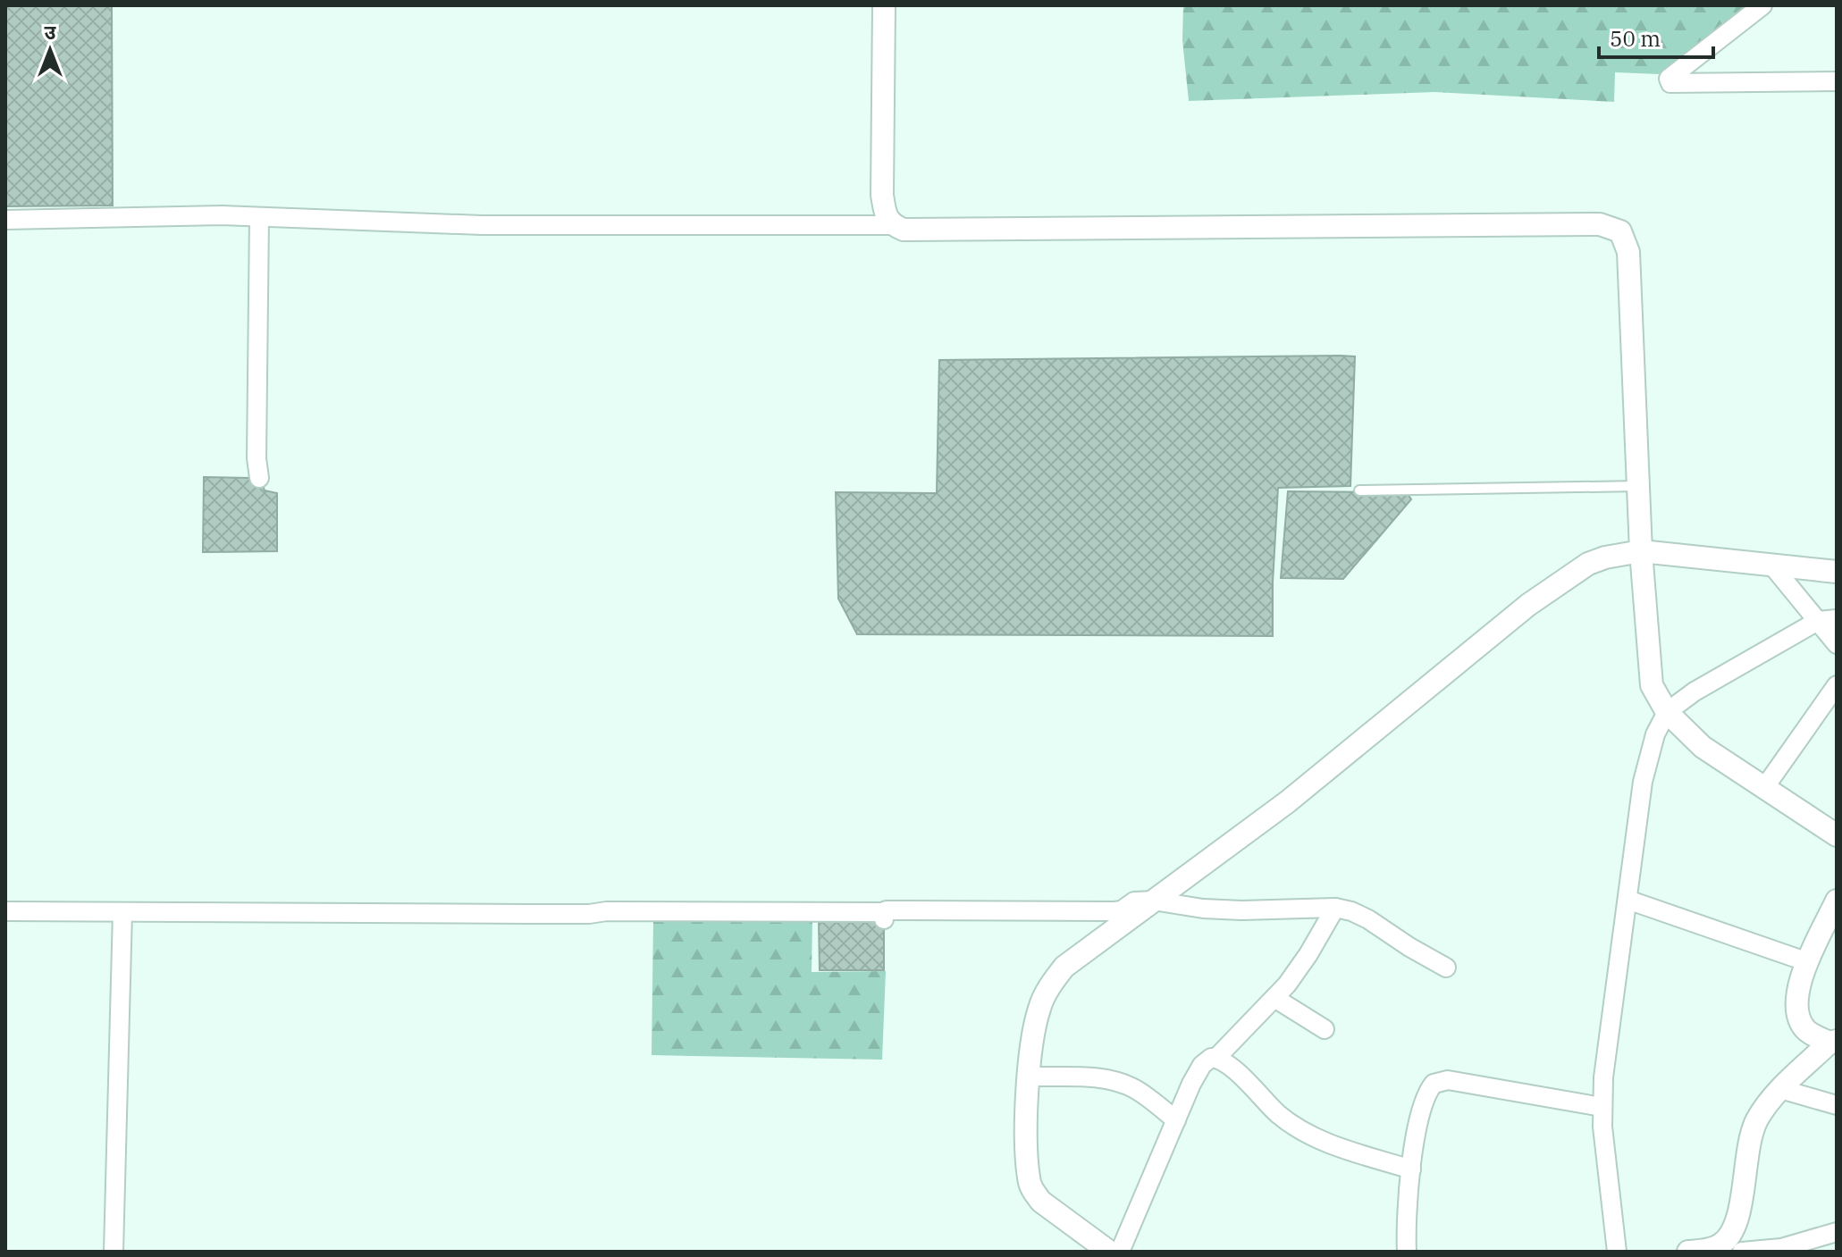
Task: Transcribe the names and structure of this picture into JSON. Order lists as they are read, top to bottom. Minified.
{"scale_bar":"50 m","north":"top"}
